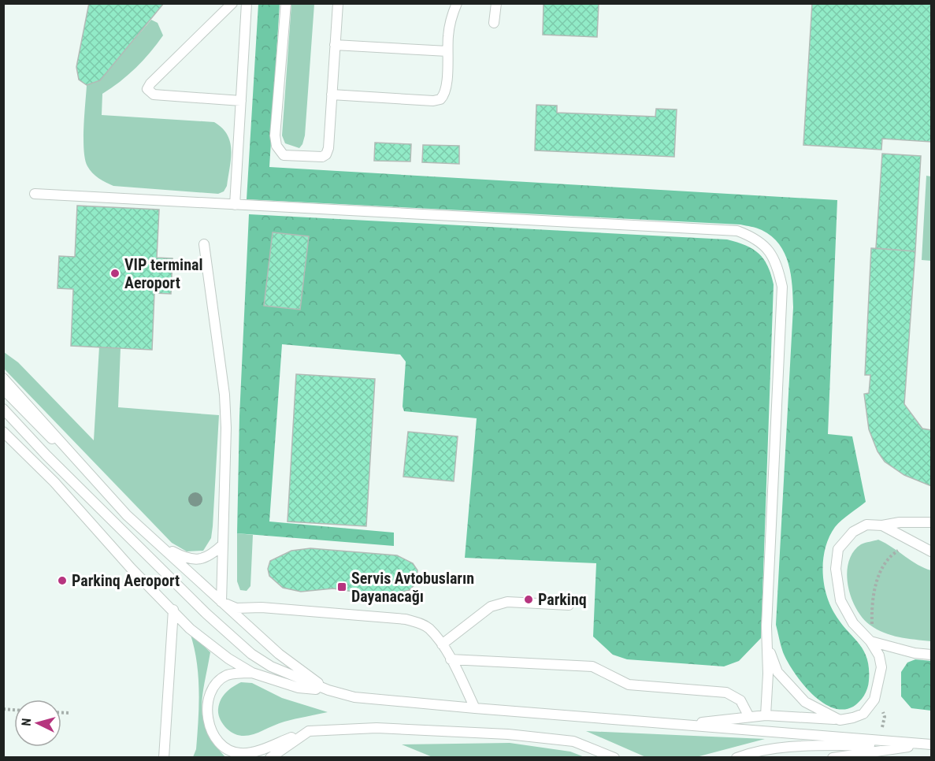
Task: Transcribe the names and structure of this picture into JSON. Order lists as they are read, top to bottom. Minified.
{"places":{"other":["VIP terminal Aeroport","Parkinq Aeroport","Parkinq"],"transit":["Servis Avtobusların Dayanacağı"]},"north":"left"}
